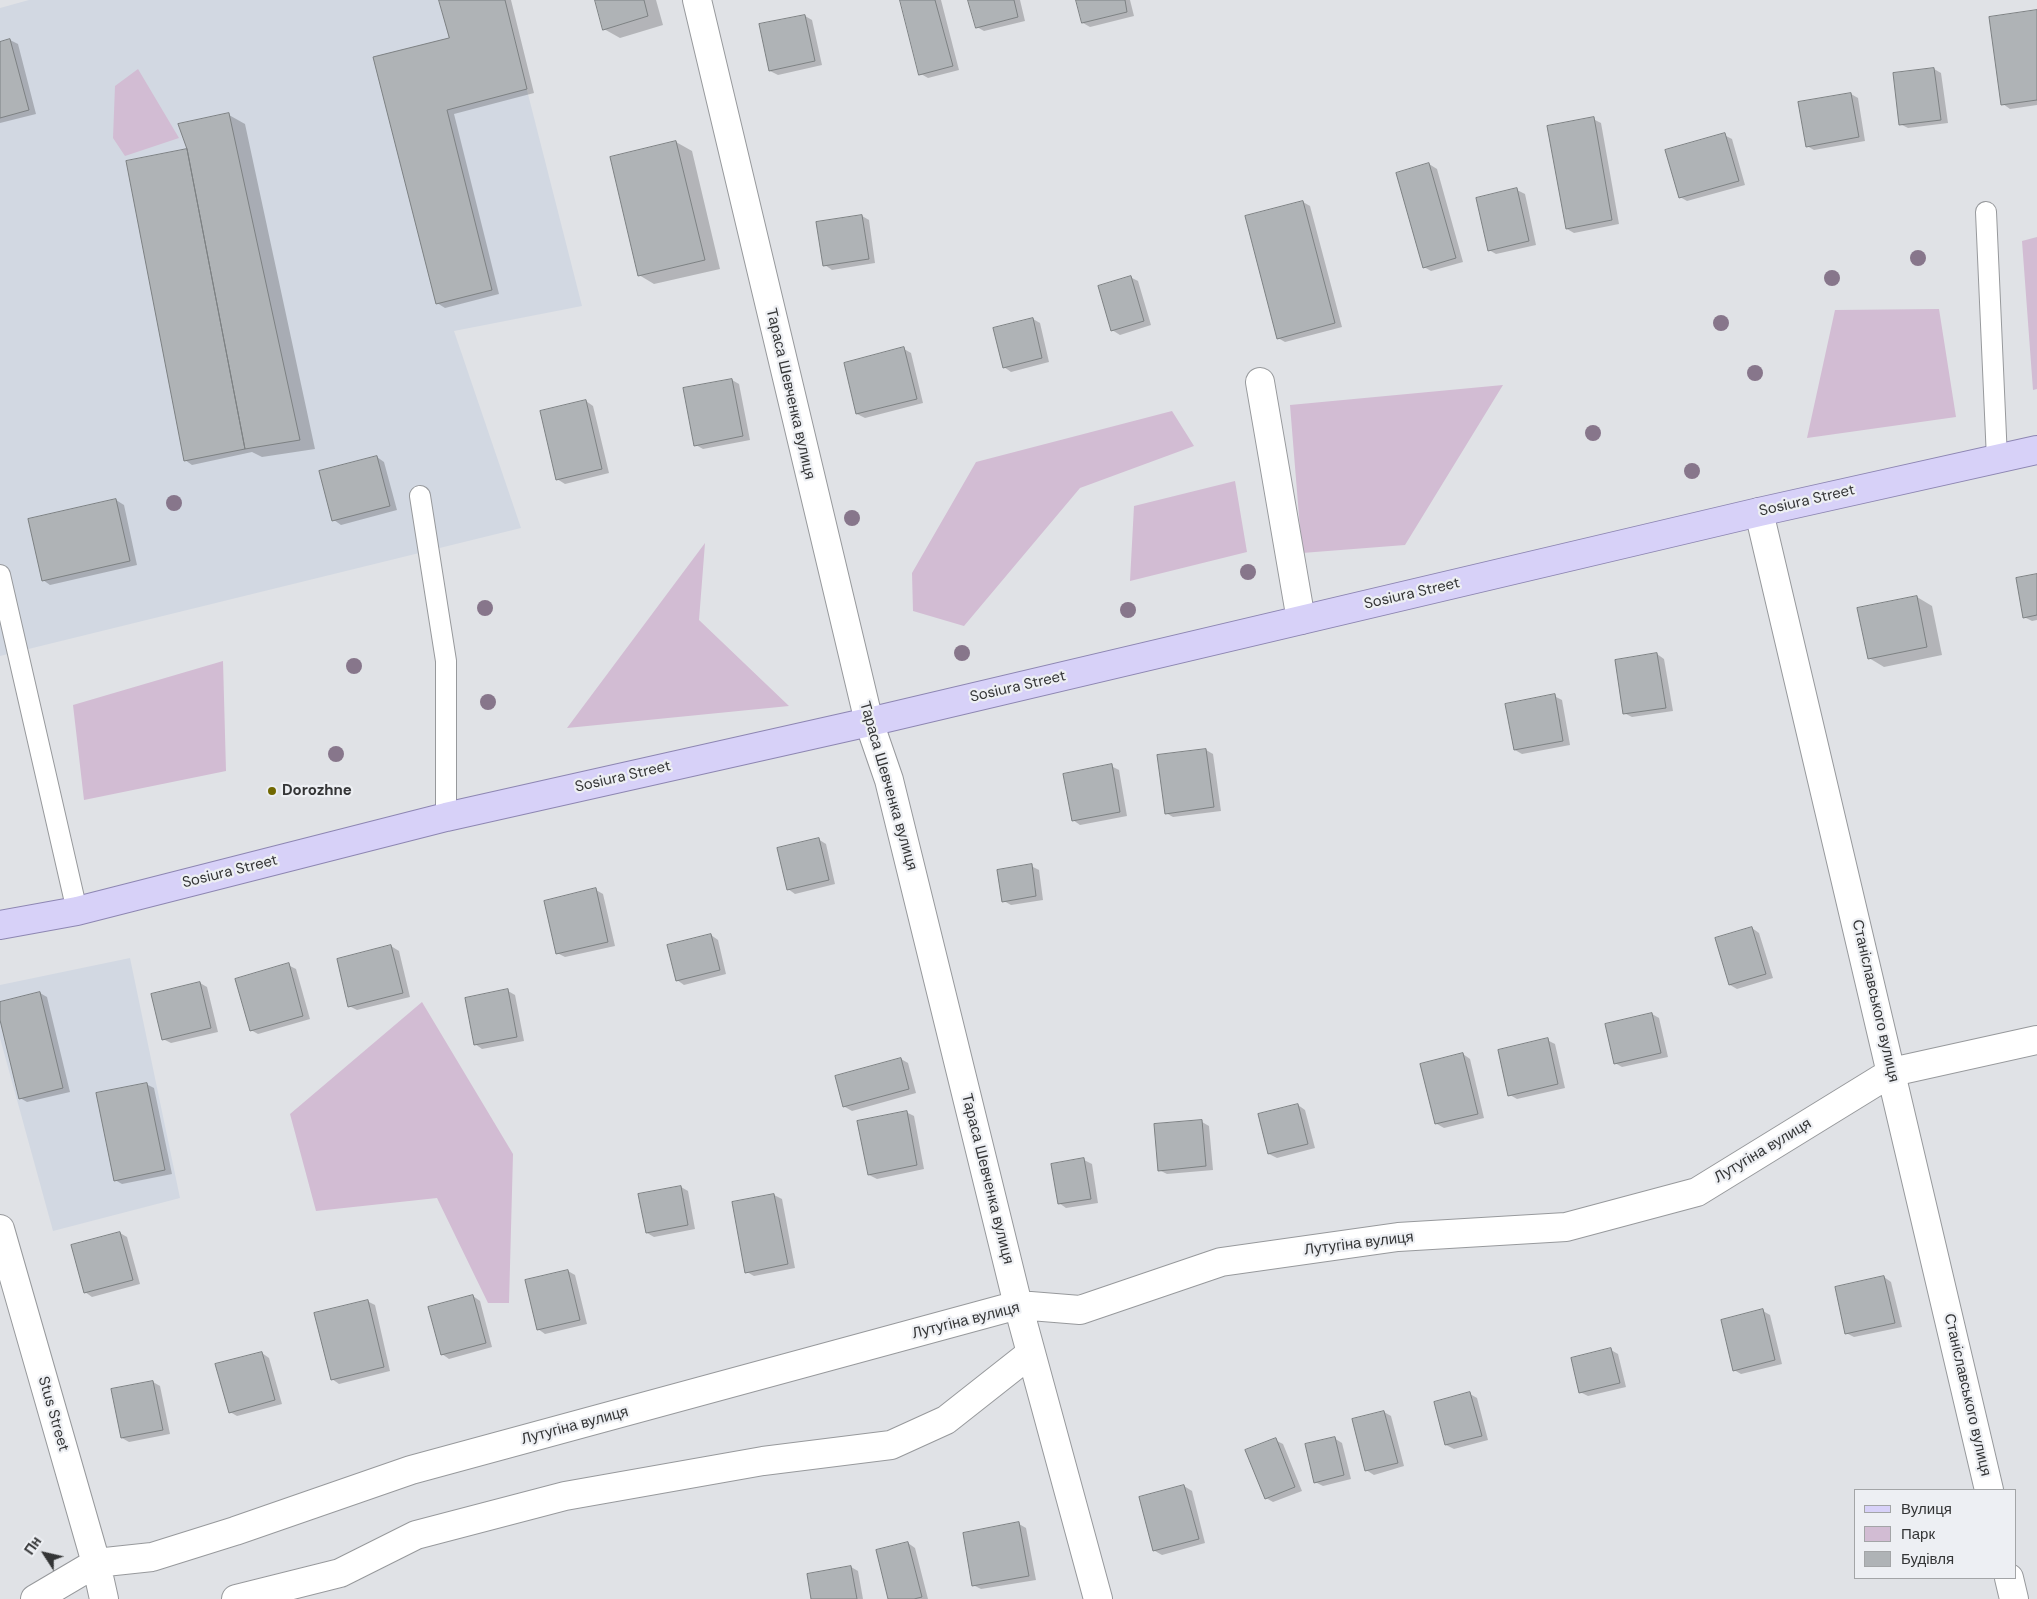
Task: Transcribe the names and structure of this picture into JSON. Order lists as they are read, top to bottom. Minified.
{"streets":{"main road":["Sosiura Street"],"street":["Тараса Шевченка вулиця","Станіславського вулиця","Лутугіна вулиця","Stus Street"]},"crossings":[["Тараса Шевченка вулиця","Sosiura Street"],["Тараса Шевченка вулиця","Лутугіна вулиця"],["Sosiura Street","Станіславського вулиця"],["Станіславського вулиця","Лутугіна вулиця"],["Лутугіна вулиця","Stus Street"]],"places":["Dorozhne"],"legend":["Вулиця","Парк","Будівля"],"north":"top left"}
